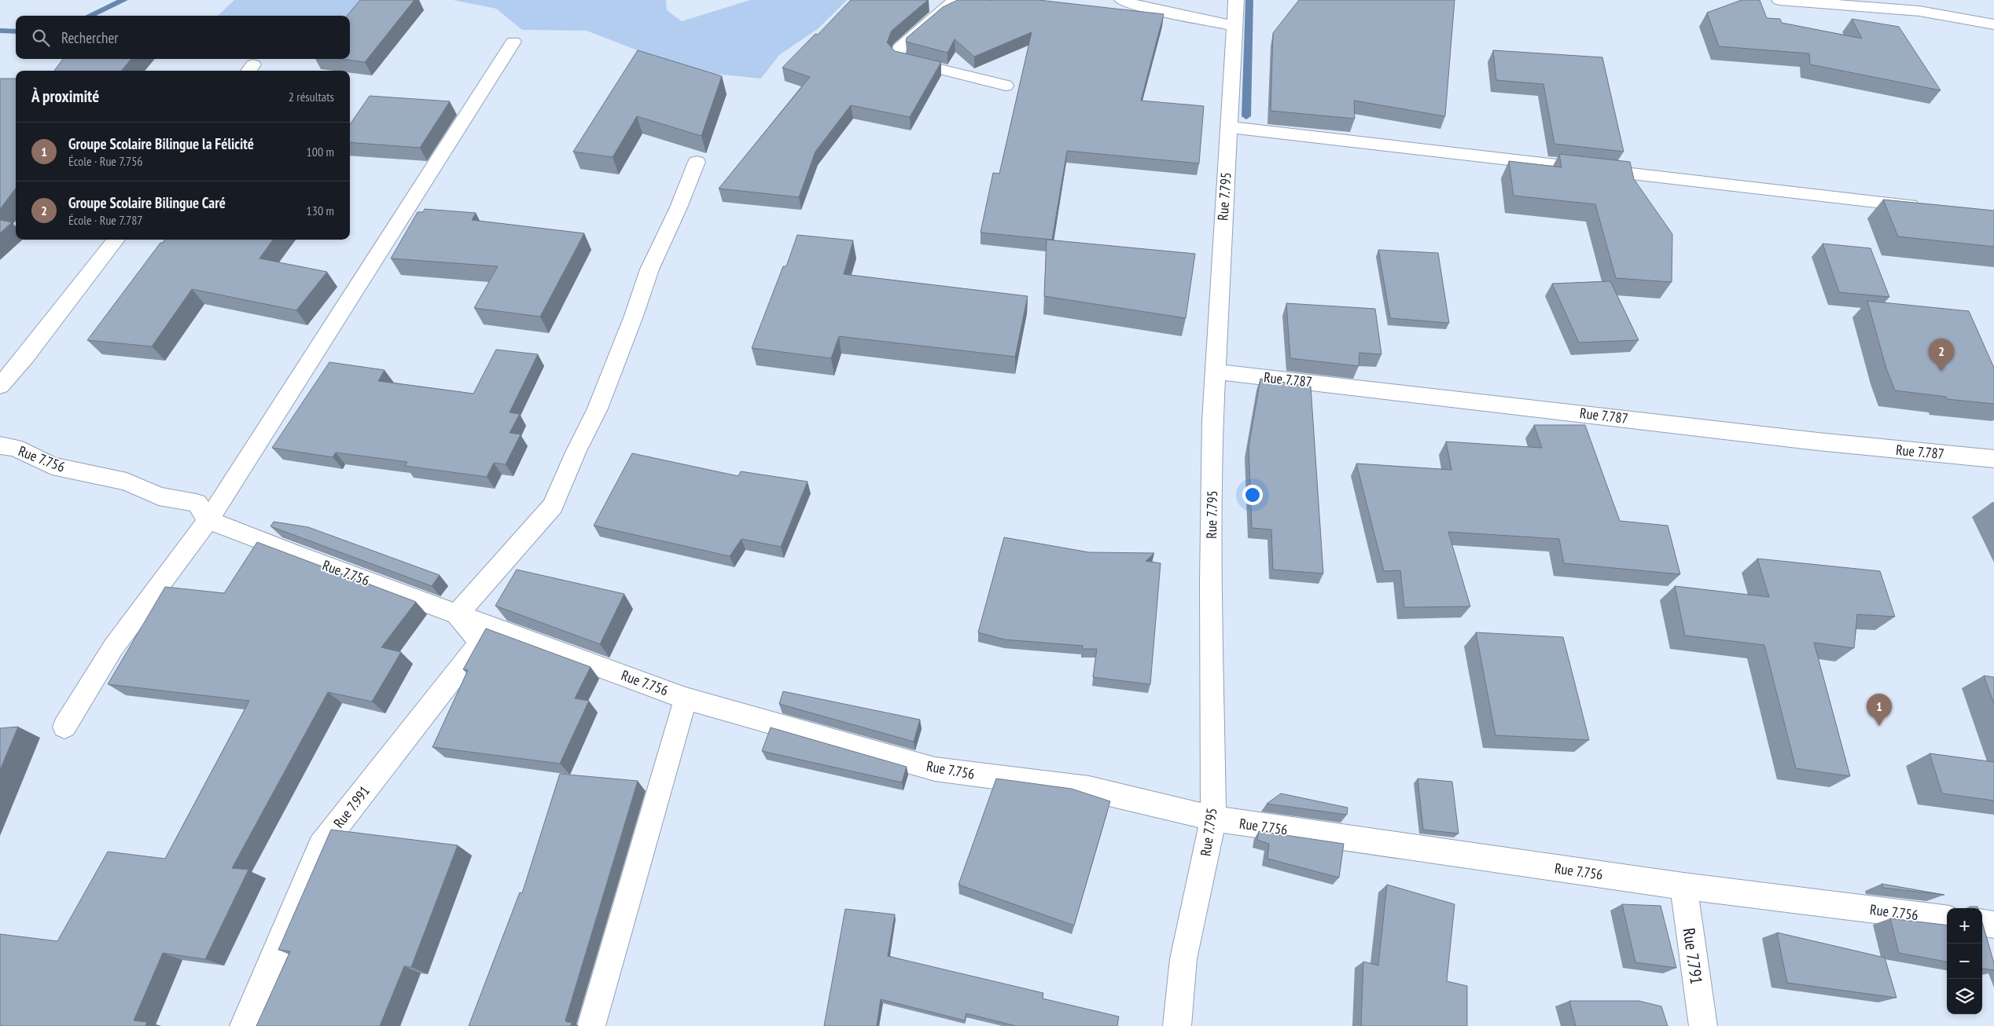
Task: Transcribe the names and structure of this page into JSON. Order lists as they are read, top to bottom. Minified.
{"streets":{"street":["Rue 7.795","Rue 7.787","Rue 7.756","Rue 7.991","Rue 7.791"]},"crossings":[["Rue 7.795","Rue 7.787"],["Rue 7.795","Rue 7.756"],["Rue 7.756","Rue 7.991"],["Rue 7.756","Rue 7.791"]],"page":{"search":"Rechercher","heading":["À proximité","2 résultats"],"list":[{"mark":"1","name":"Groupe Scolaire Bilingue la Félicité","note":"École · Rue 7.756","value":"100 m"},{"mark":"2","name":"Groupe Scolaire Bilingue Caré","note":"École · Rue 7.787","value":"130 m"}],"pins":["2","1"],"map_buttons":["+","−"]}}
